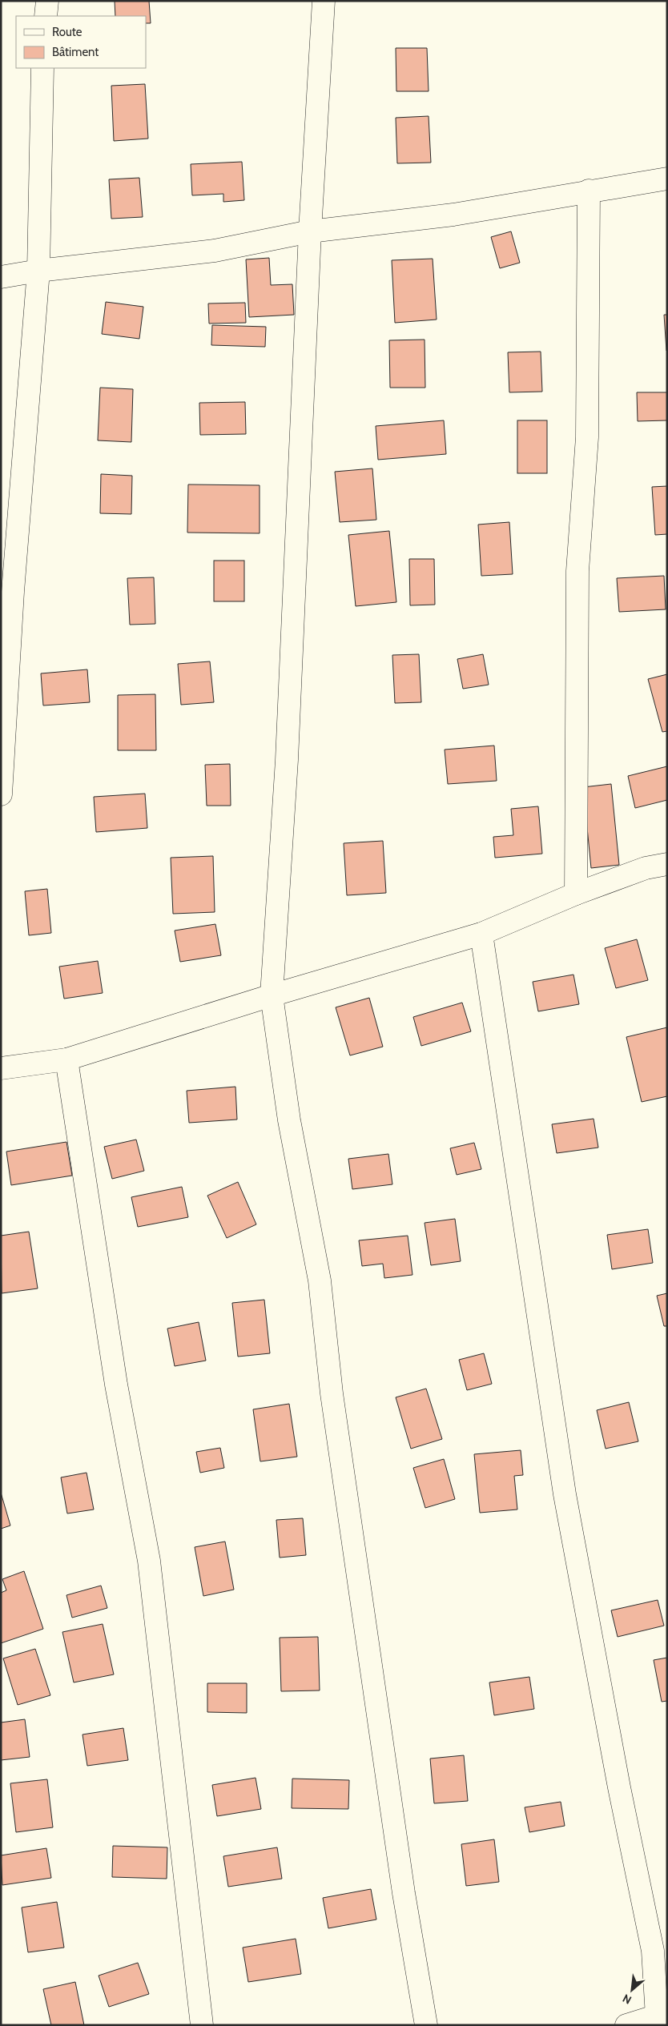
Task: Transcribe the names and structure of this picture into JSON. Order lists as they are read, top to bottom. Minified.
{"legend":["Route","Bâtiment"],"north":"bottom left"}
